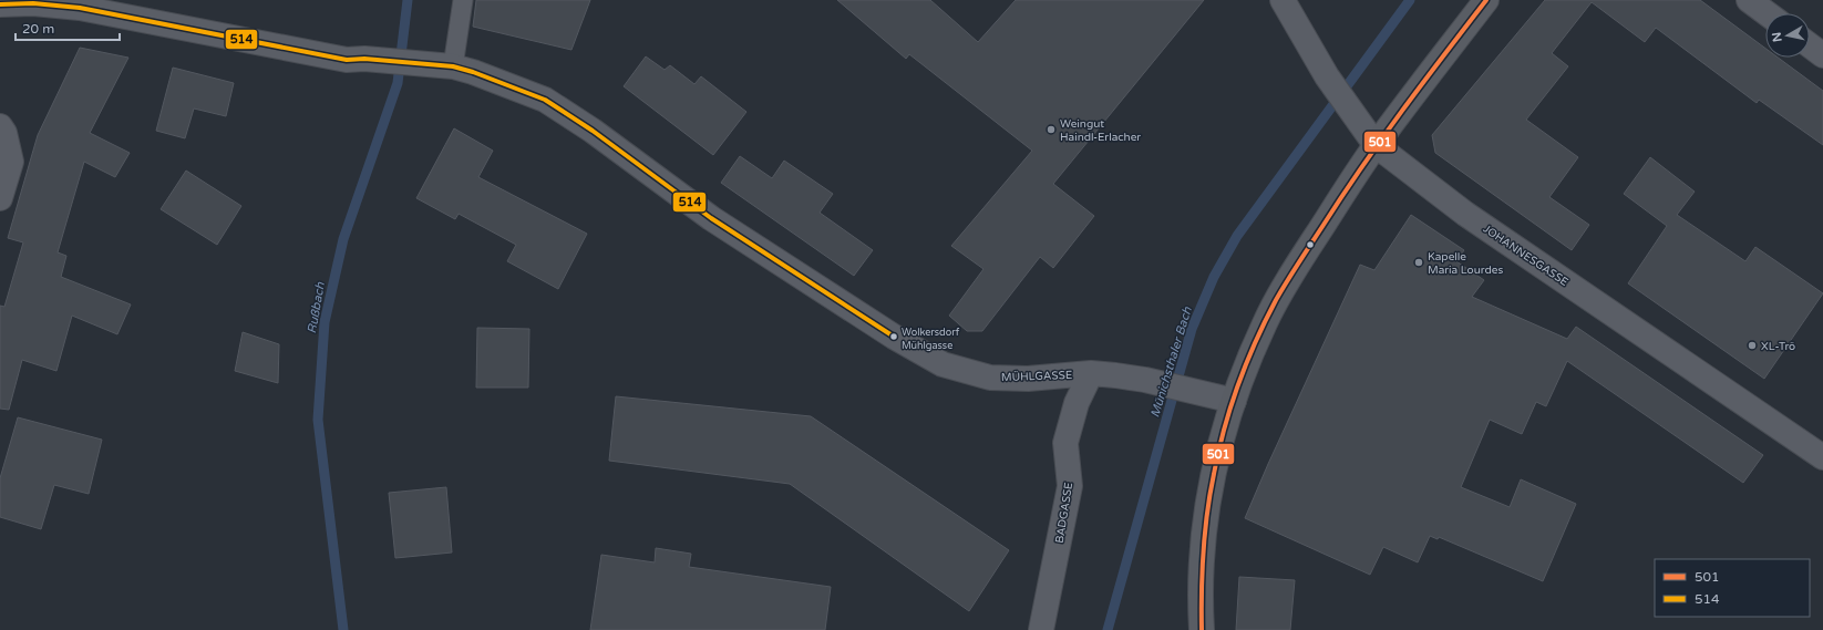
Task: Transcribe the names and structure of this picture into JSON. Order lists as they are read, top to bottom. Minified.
{"streets":{"street":["JOHANNESGASSE","MÜHLGASSE","BADGASSE"]},"crossings":[["MÜHLGASSE","BADGASSE"]],"water":["Rußbach","Münichsthaler Bach"],"places":["Weingut Haindl-Erlacher","Kapelle Maria Lourdes","Wolkersdorf Mühlgasse","XL-Trö"],"lines":["transit line 501","transit line 514"],"legend":["501","514"],"scale_bar":"20 m","north":"left"}
